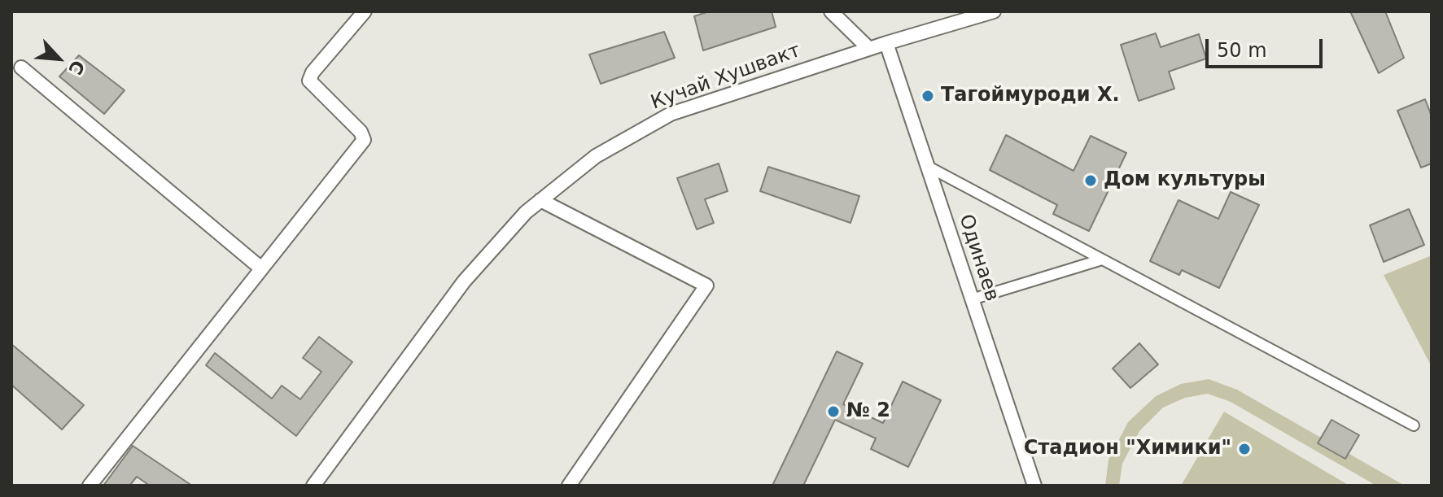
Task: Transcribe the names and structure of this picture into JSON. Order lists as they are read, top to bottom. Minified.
{"streets":{"street":["Кучай Хушвакт","Одинаев"]},"crossings":[["Кучай Хушвакт","Одинаев"]],"places":["Тагоймуроди Х.","Дом культуры","№ 2","Стадион \"Химики\""],"scale_bar":"50 m","north":"bottom right"}
